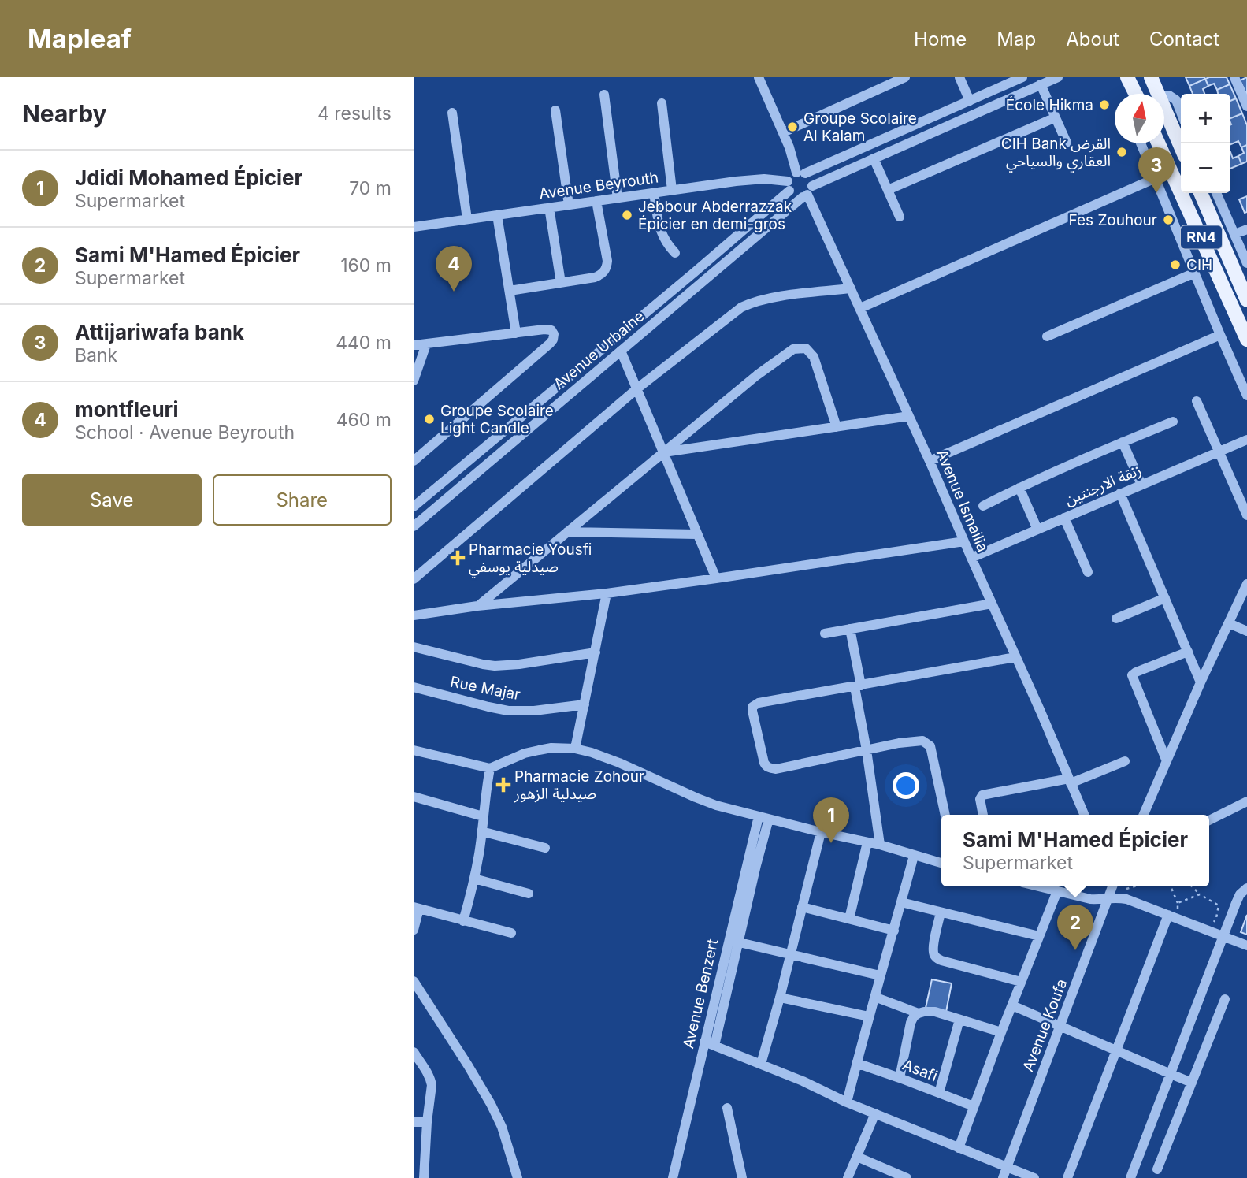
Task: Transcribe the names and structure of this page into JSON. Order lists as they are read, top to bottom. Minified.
{"streets":{"main road":["RN4"],"street":["Avenue Beyrouth","Avenue Urbaine","زنقة الارجنتين","Avenue Ismailia","Rue Majar","Avenue Benzert","Avenue Koufa","Asafi"]},"crossings":[["Avenue Beyrouth","Avenue Urbaine"],["Avenue Beyrouth","Avenue Ismailia"],["Avenue Urbaine","Avenue Ismailia"],["زنقة الارجنتين","Avenue Ismailia"]],"places":{"other":["École Hikma","Groupe Scolaire Al Kalam","CIH Bank القرض العقاري والسياحي","Jebbour Abderrazzak Épicier en demi-gros","Fes Zouhour","CIH","Groupe Scolaire Light Candle"],"health":["Pharmacie Yousfi صيدلية يوسفي","Pharmacie Zohour صيدلية الزهور"]},"north":"top","page":{"header":"Mapleaf","nav":["Home","Map","About","Contact"],"heading":["Nearby","4 results"],"map_buttons":["+","−"],"pins":["3","4","1","2"],"list":[{"mark":"1","name":"Jdidi Mohamed Épicier","note":"Supermarket","value":"70 m"},{"mark":"2","name":"Sami M'Hamed Épicier","note":"Supermarket","value":"160 m"},{"mark":"3","name":"Attijariwafa bank","note":"Bank","value":"440 m"},{"mark":"4","name":"montfleuri","note":"School · Avenue Beyrouth","value":"460 m"}],"buttons":["Save","Share"],"popup":["Sami M'Hamed Épicier","Supermarket"]}}
